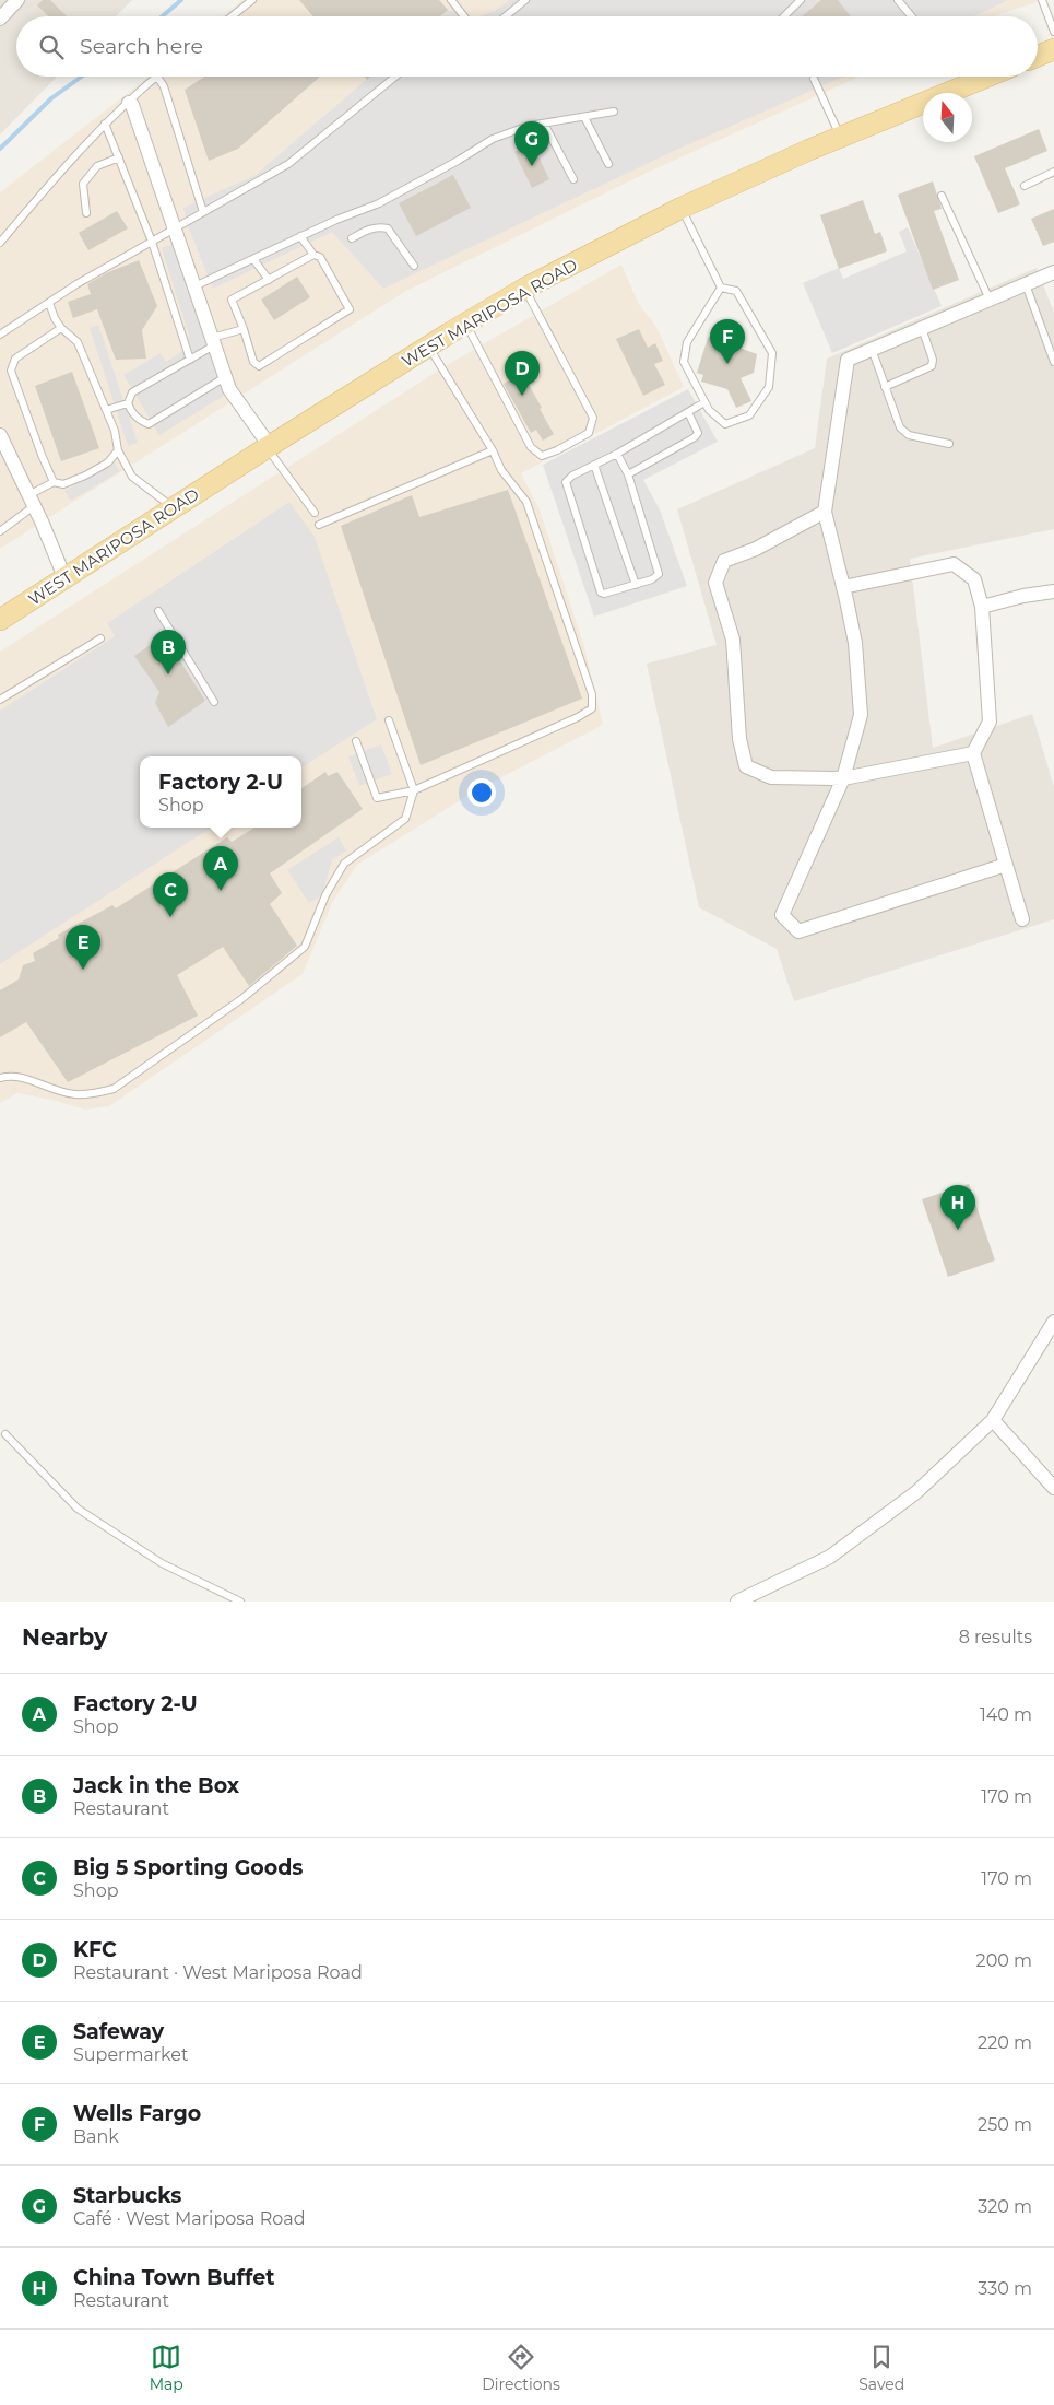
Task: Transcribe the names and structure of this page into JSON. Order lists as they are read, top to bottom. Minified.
{"streets":{"main road":["WEST MARIPOSA ROAD"]},"north":"top","page":{"search":"Search here","pins":["G","F","D","B","A","C","E","H"],"popup":["Factory 2-U","Shop"],"heading":["Nearby","8 results"],"list":[{"mark":"A","name":"Factory 2-U","note":"Shop","value":"140 m"},{"mark":"B","name":"Jack in the Box","note":"Restaurant","value":"170 m"},{"mark":"C","name":"Big 5 Sporting Goods","note":"Shop","value":"170 m"},{"mark":"D","name":"KFC","note":"Restaurant · West Mariposa Road","value":"200 m"},{"mark":"E","name":"Safeway","note":"Supermarket","value":"220 m"},{"mark":"F","name":"Wells Fargo","note":"Bank","value":"250 m"},{"mark":"G","name":"Starbucks","note":"Café · West Mariposa Road","value":"320 m"},{"mark":"H","name":"China Town Buffet","note":"Restaurant","value":"330 m"}],"nav":["Map","Directions","Saved"]}}
